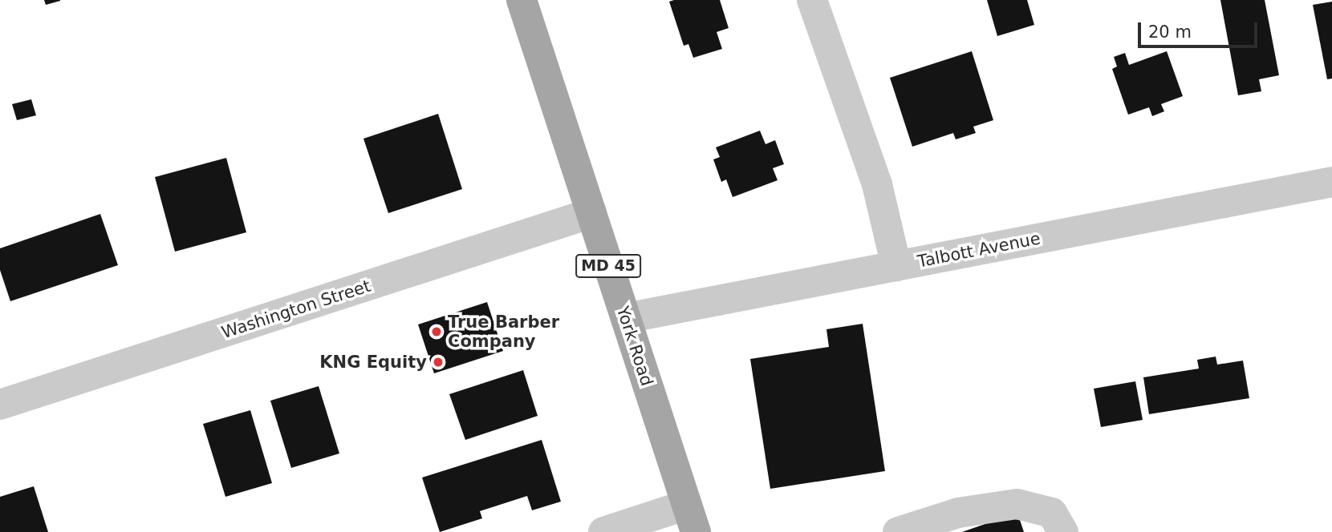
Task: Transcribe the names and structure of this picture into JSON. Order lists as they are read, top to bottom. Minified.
{"streets":{"main road":["MD 45","York Road"],"street":["Talbott Avenue","Washington Street"]},"crossings":[["Talbott Avenue","York Road"],["Washington Street","York Road"]],"places":["True Barber Company","KNG Equity"],"scale_bar":"20 m"}
